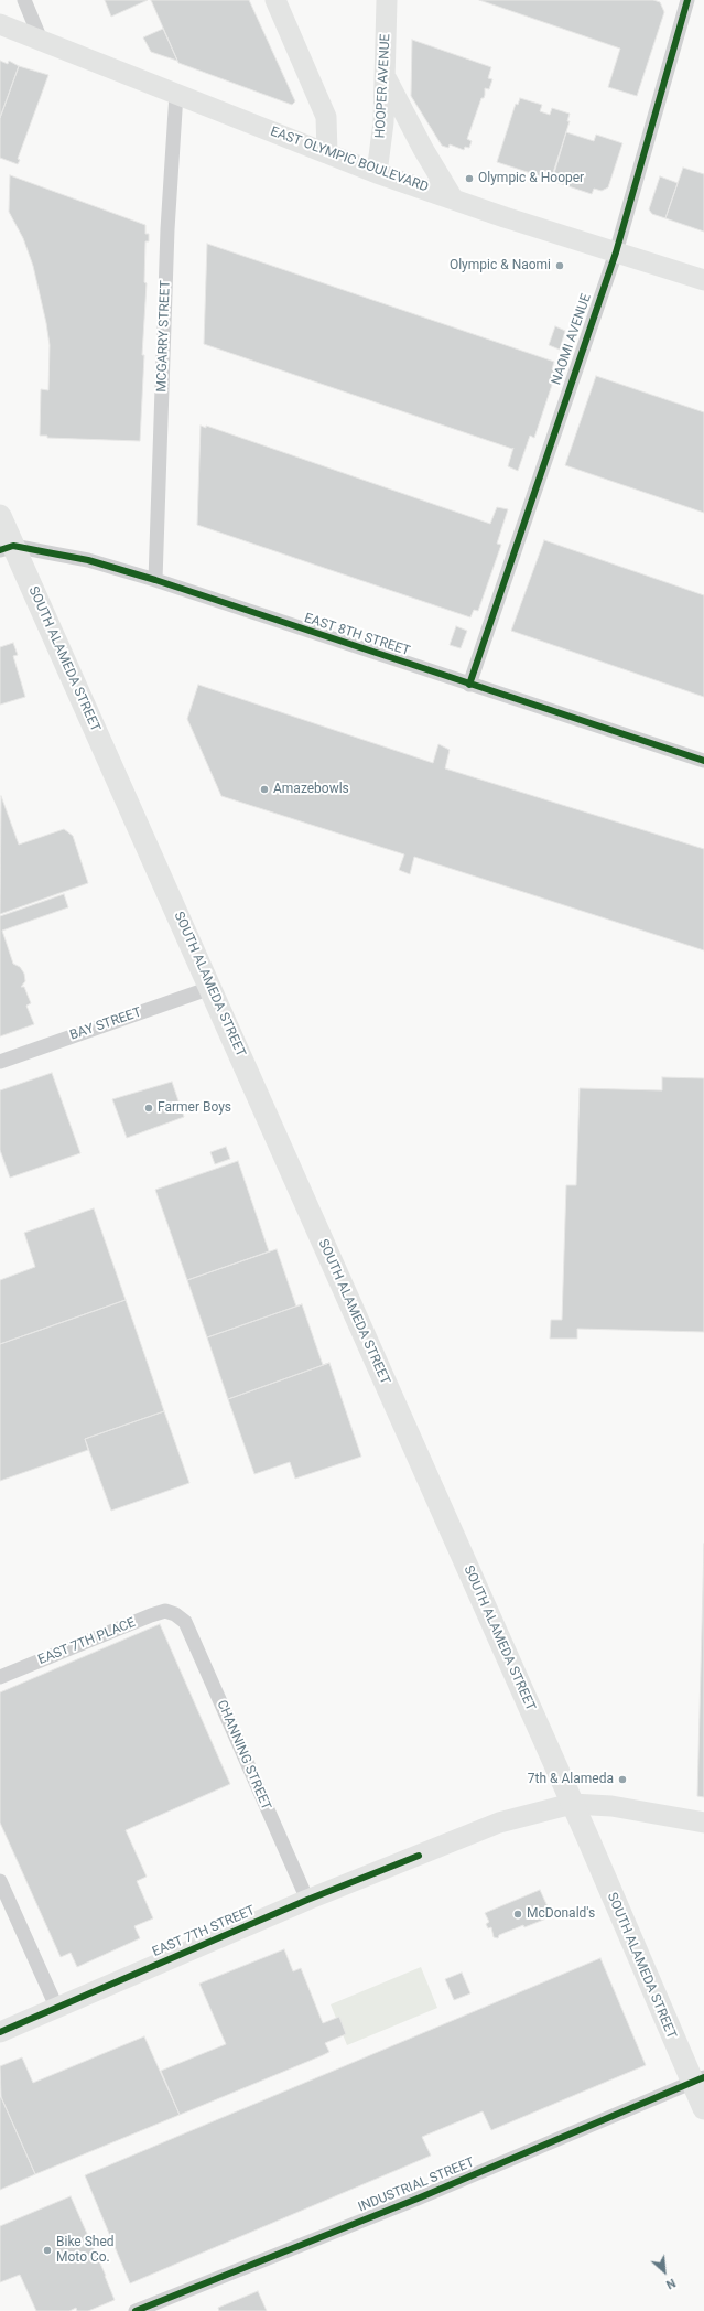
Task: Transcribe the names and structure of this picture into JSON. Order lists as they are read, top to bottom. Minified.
{"streets":{"main road":["HOOPER AVENUE","EAST OLYMPIC BOULEVARD","SOUTH ALAMEDA STREET","EAST 7TH STREET"],"street":["MCGARRY STREET","NAOMI AVENUE","EAST 8TH STREET","BAY STREET","EAST 7TH PLACE","CHANNING STREET","INDUSTRIAL STREET"]},"crossings":[["HOOPER AVENUE","EAST OLYMPIC BOULEVARD"],["EAST OLYMPIC BOULEVARD","MCGARRY STREET"],["EAST OLYMPIC BOULEVARD","NAOMI AVENUE"],["MCGARRY STREET","EAST 8TH STREET"],["NAOMI AVENUE","EAST 8TH STREET"],["EAST 8TH STREET","SOUTH ALAMEDA STREET"],["SOUTH ALAMEDA STREET","BAY STREET"],["SOUTH ALAMEDA STREET","EAST 7TH STREET"],["SOUTH ALAMEDA STREET","INDUSTRIAL STREET"],["EAST 7TH PLACE","CHANNING STREET"],["CHANNING STREET","EAST 7TH STREET"]],"places":["Olympic & Hooper","Olympic & Naomi","Amazebowls","Farmer Boys","7th & Alameda","McDonald's","Bike Shed Moto Co."],"north":"bottom right"}
